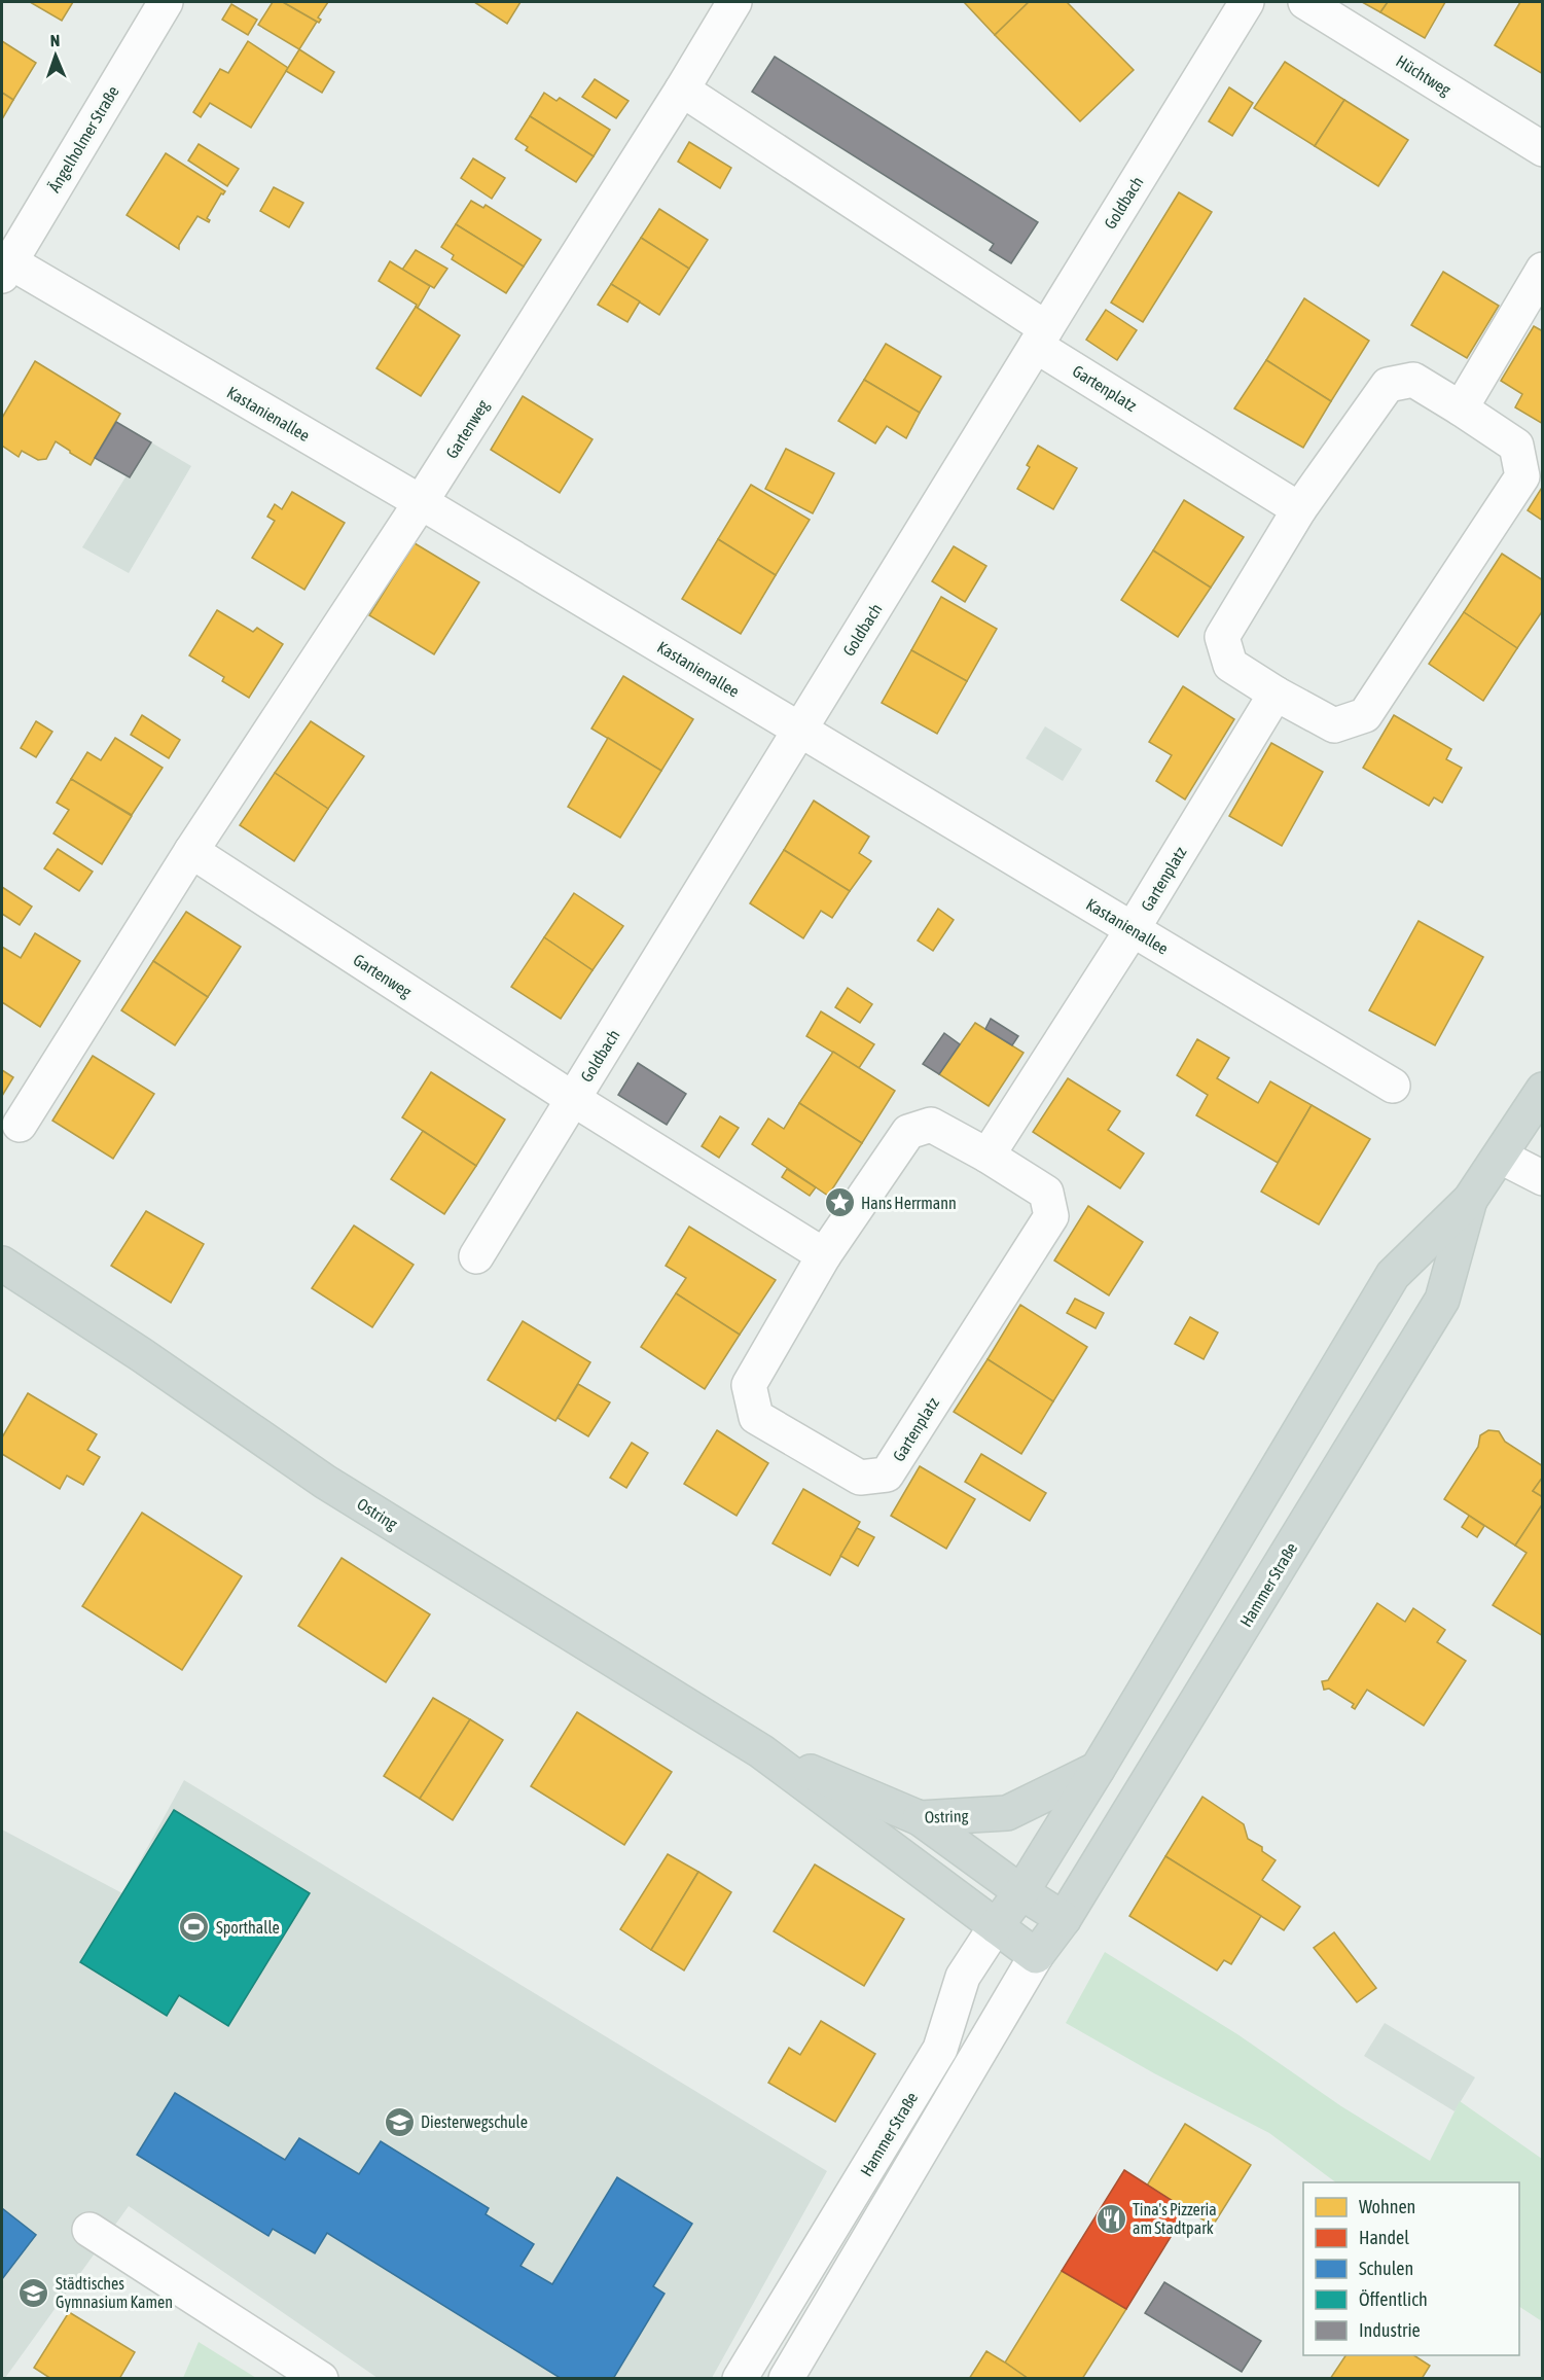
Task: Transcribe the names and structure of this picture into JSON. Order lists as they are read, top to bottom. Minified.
{"streets":{"main road":["Ostring","Hammer Straße"],"street":["Hüchtweg","Ängelholmer Straße","Goldbach","Gartenplatz","Kastanienallee","Gartenweg"]},"crossings":[["Ängelholmer Straße","Kastanienallee"],["Goldbach","Gartenplatz"],["Goldbach","Kastanienallee"],["Goldbach","Gartenweg"],["Gartenplatz","Kastanienallee"],["Gartenplatz","Gartenweg"],["Kastanienallee","Gartenweg"],["Ostring","Hammer Straße"]],"places":{"place":["Hans Herrmann"],"sports":["Sporthalle"],"school or university":["Diesterwegschule","Städtisches Gymnasium Kamen"],"restaurant":["Tina's Pizzeria am Stadtpark"]},"legend":["Wohnen","Handel","Schulen","Öffentlich","Industrie"],"north":"top"}
